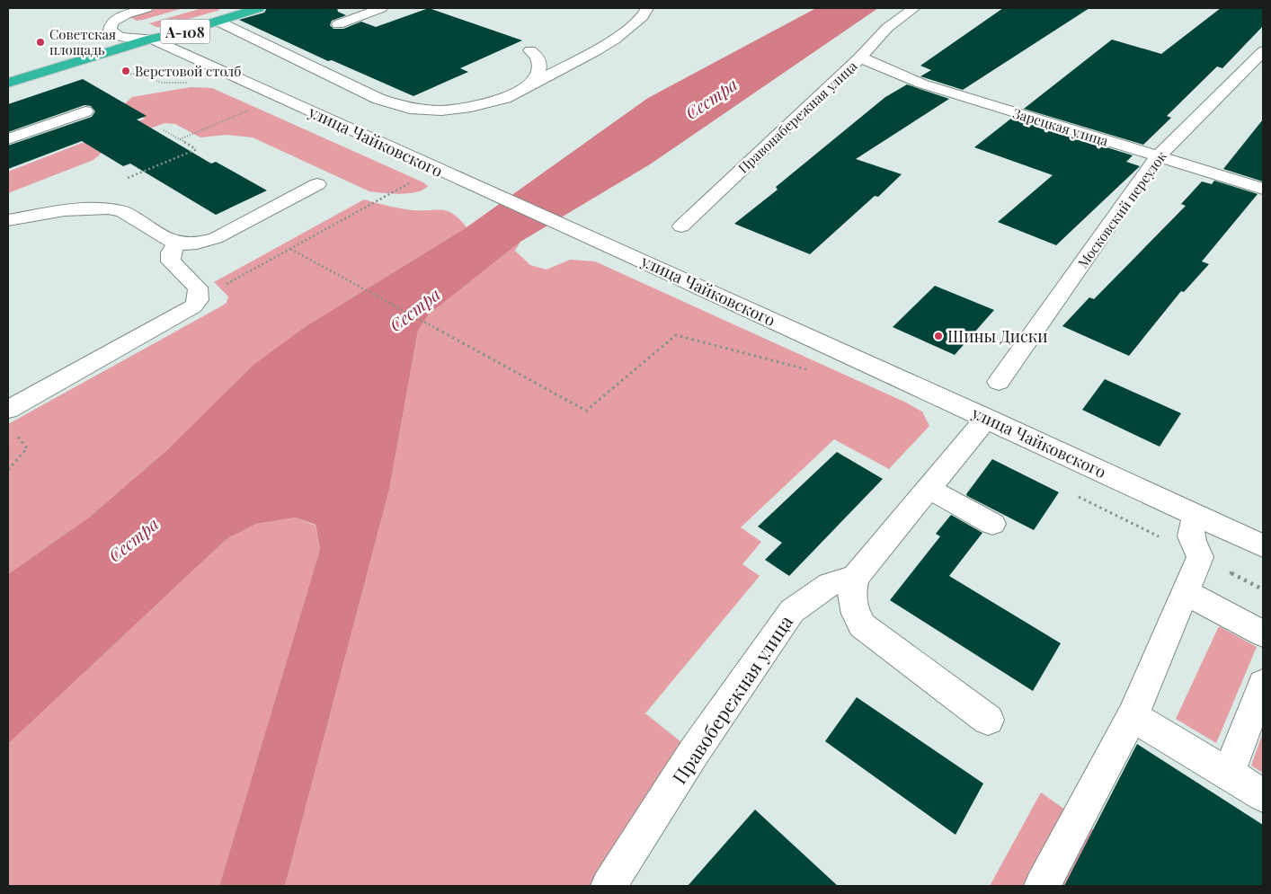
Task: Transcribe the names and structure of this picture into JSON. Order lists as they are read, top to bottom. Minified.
{"streets":{"highway":["А-108"],"street":["Правонабережная улица","Зарецкая улица","улица Чайковского","Московский переулок","Правобережная улица"]},"crossings":[["А-108","улица Чайковского"],["Правонабережная улица","Зарецкая улица"],["Зарецкая улица","Московский переулок"]],"water":["Сестра"],"places":["Советская площадь","Верстовой столб","Шины Диски"]}
